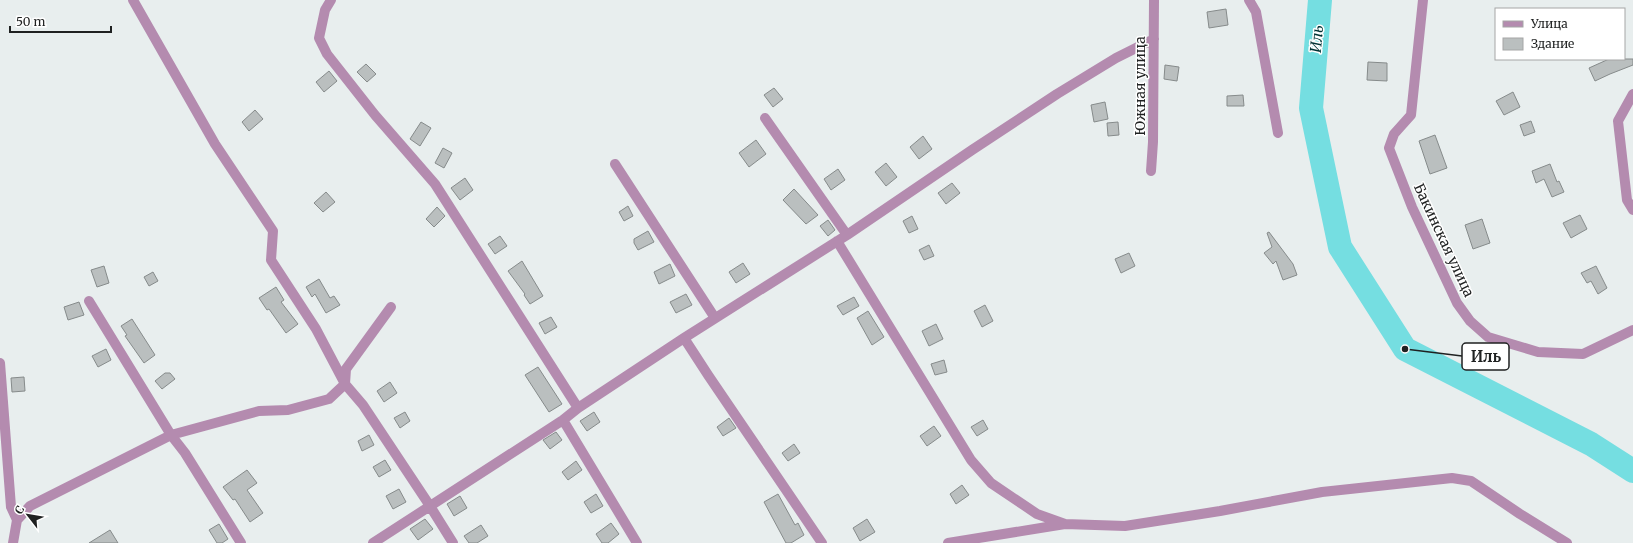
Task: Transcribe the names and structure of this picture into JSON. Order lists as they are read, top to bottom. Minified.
{"streets":{"street":["Южная улица","Бакинская улица"]},"water":["Иль"],"places":["Иль"],"legend":["Улица","Здание"],"scale_bar":"50 m","north":"top left"}
